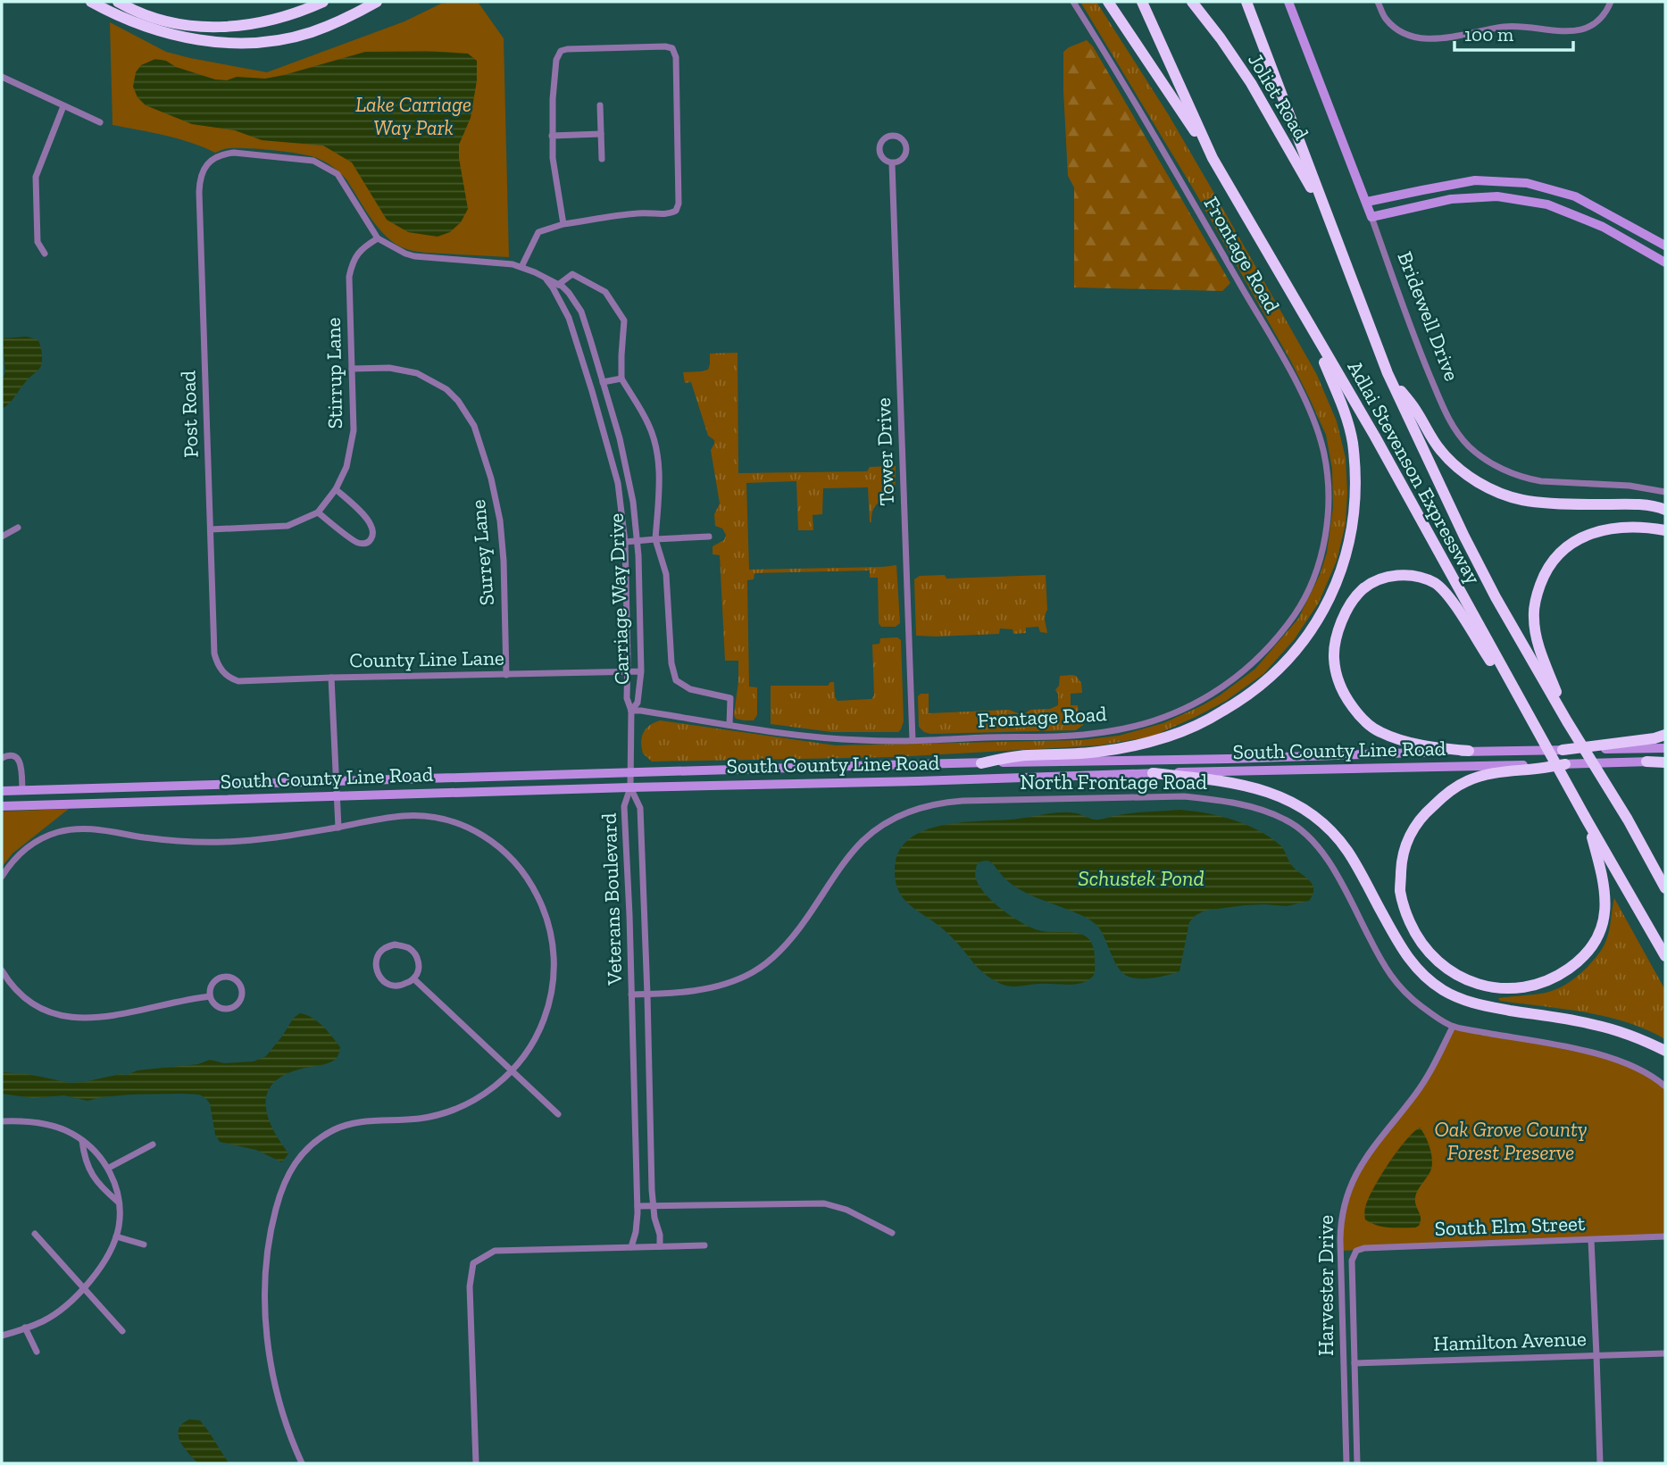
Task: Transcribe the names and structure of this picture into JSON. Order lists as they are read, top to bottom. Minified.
{"streets":{"highway":["Joliet Road","Adlai Stevenson Expressway"],"main road":["Bridewell Drive","South County Line Road"],"street":["Frontage Road","Stirrup Lane","Post Road","Tower Drive","Surrey Lane","Carriage Way Drive","County Line Lane","North Frontage Road","Veterans Boulevard","South Elm Street","Harvester Drive","Hamilton Avenue"]},"crossings":[["Joliet Road","Adlai Stevenson Expressway"],["Frontage Road","Tower Drive"],["Frontage Road","Carriage Way Drive"],["Stirrup Lane","Post Road"],["Stirrup Lane","Surrey Lane"],["Stirrup Lane","Carriage Way Drive"],["Post Road","Carriage Way Drive"],["Post Road","County Line Lane"],["Surrey Lane","County Line Lane"],["Carriage Way Drive","County Line Lane"],["South County Line Road","Veterans Boulevard"],["North Frontage Road","Veterans Boulevard"],["North Frontage Road","Harvester Drive"],["South Elm Street","Hamilton Avenue"]],"water":["Schustek Pond"],"parks":["Lake Carriage Way Park","Oak Grove County Forest Preserve"],"scale_bar":"100 m"}
